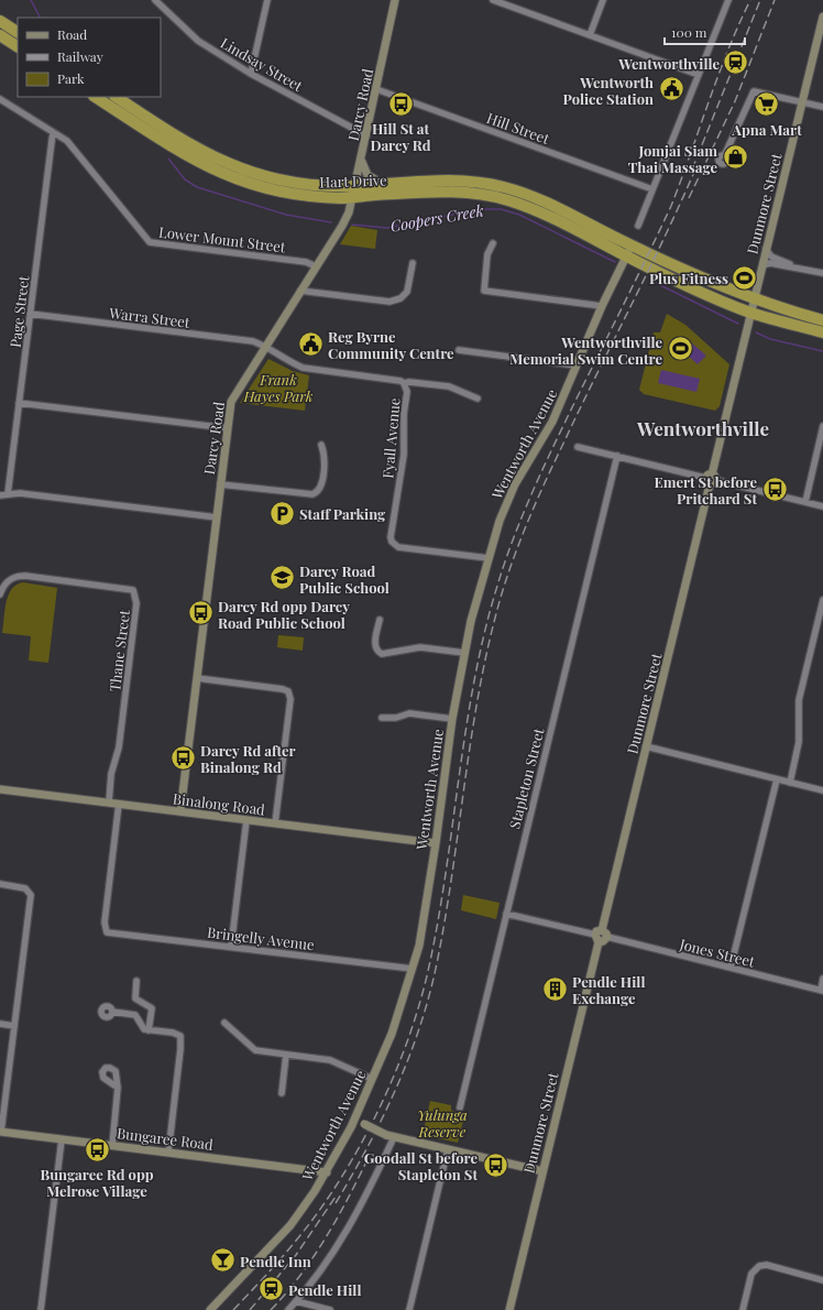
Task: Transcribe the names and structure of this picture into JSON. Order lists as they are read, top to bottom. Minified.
{"streets":{"highway":["Hart Drive"],"main road":["Darcy Road","Dunmore Street","Wentworth Avenue","Binalong Road","Bungaree Road"],"street":["Lindsay Street","Hill Street","Lower Mount Street","Page Street","Warra Street","Fyall Avenue","Thane Street","Stapleton Street","Bringelly Avenue","Jones Street"]},"crossings":[["Lindsay Street","Darcy Road"],["Darcy Road","Hill Street"],["Darcy Road","Hart Drive"],["Darcy Road","Lower Mount Street"],["Darcy Road","Warra Street"],["Darcy Road","Fyall Avenue"],["Darcy Road","Binalong Road"],["Hart Drive","Dunmore Street"],["Hart Drive","Wentworth Avenue"],["Lower Mount Street","Page Street"],["Page Street","Warra Street"],["Warra Street","Fyall Avenue"],["Fyall Avenue","Wentworth Avenue"],["Wentworth Avenue","Binalong Road"],["Wentworth Avenue","Bringelly Avenue"],["Wentworth Avenue","Bungaree Road"],["Thane Street","Binalong Road"],["Binalong Road","Bringelly Avenue"]],"districts":["Wentworthville"],"water":["Coopers Creek"],"parks":["Frank Hayes Park","Yulunga Reserve"],"places":{"station":["Wentworthville","Pendle Hill"],"public building":["Wentworth Police Station","Reg Byrne Community Centre"],"bus stop":["Hill St at Darcy Rd","Emert St before Pritchard St","Darcy Rd opp Darcy Road Public School","Darcy Rd after Binalong Rd","Bungaree Rd opp Melrose Village","Goodall St before Stapleton St"],"supermarket":["Apna Mart"],"shop":["Jomjai Siam Thai Massage"],"sports":["Plus Fitness","Wentworthville Memorial Swim Centre"],"parking":["Staff Parking"],"school or university":["Darcy Road Public School"],"building":["Pendle Hill Exchange"],"bar":["Pendle Inn"]},"legend":["Road","Railway","Park"],"scale_bar":"100 m"}
